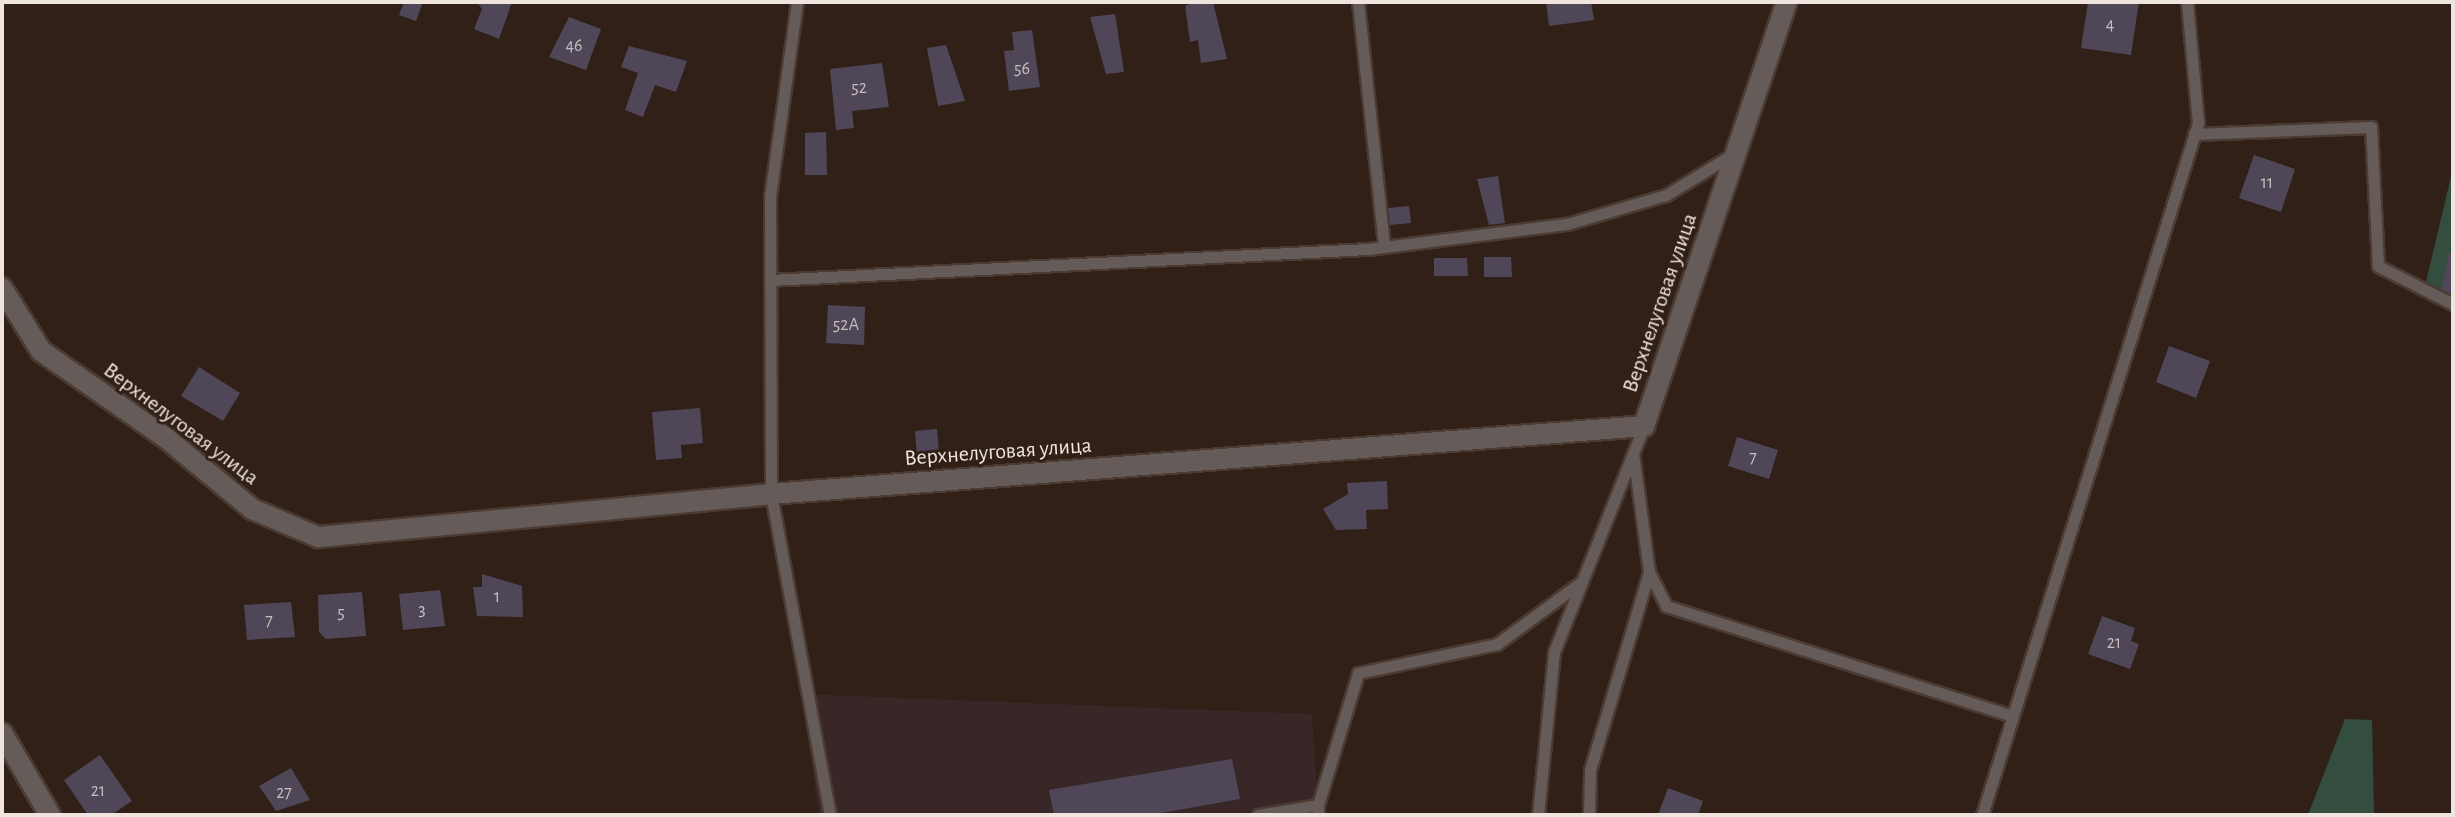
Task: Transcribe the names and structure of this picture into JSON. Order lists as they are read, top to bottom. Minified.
{"streets":{"street":["Верхнелуговая улица"]},"house_numbers":["4","46","56","52","11","52А","7","1","3","5","7","21","21","27"]}
